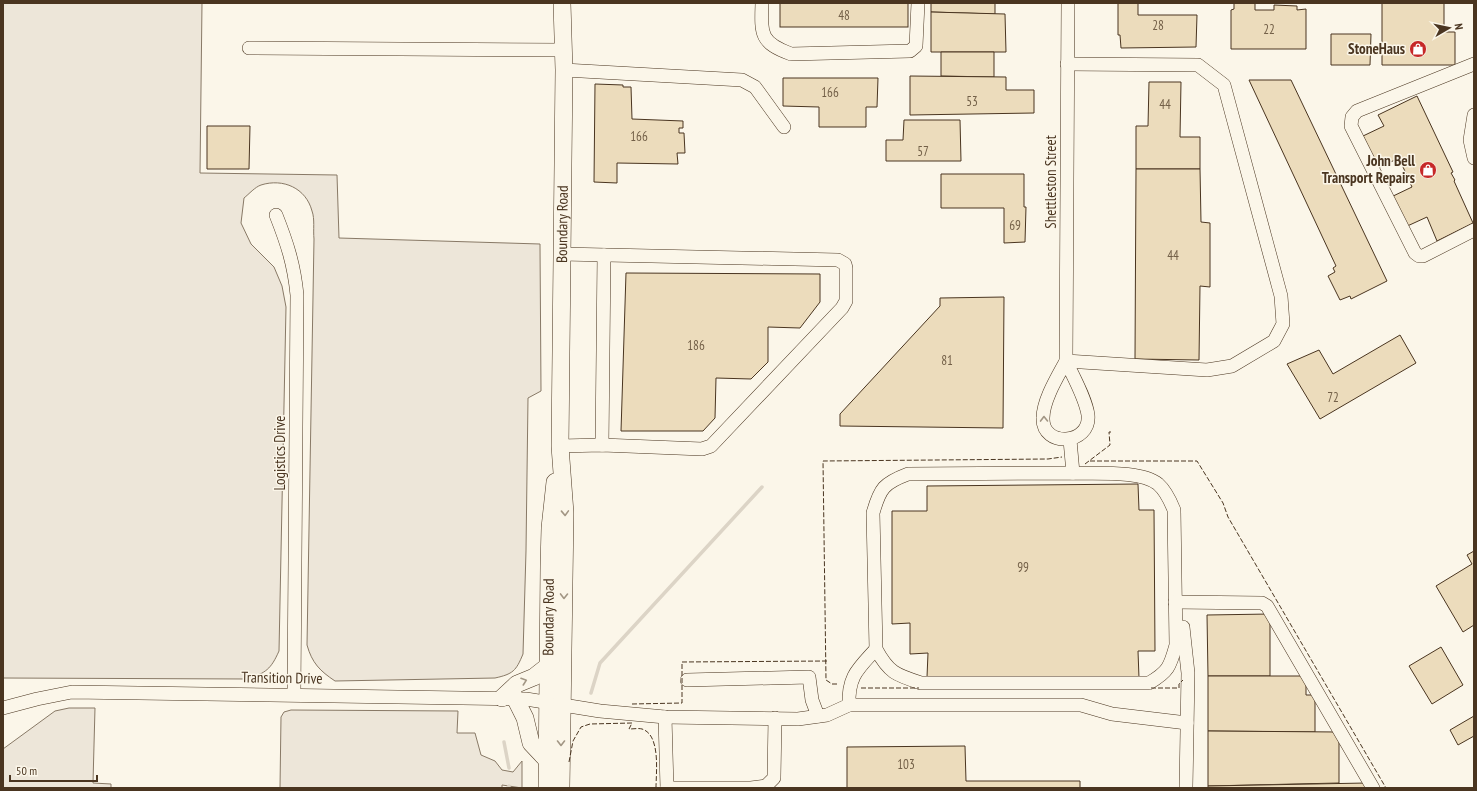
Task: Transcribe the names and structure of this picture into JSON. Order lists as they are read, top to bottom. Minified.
{"streets":{"main road":["Boundary Road"],"street":["Shettleston Street","Logistics Drive","Transition Drive"]},"crossings":[["Boundary Road","Transition Drive"],["Logistics Drive","Transition Drive"]],"places":{"shop":["StoneHaus","John Bell Transport Repairs"]},"house_numbers":["48","28","22","166","53","44","166","57","69","44","186","81","72","99","103"],"scale_bar":"50 m","north":"right"}
